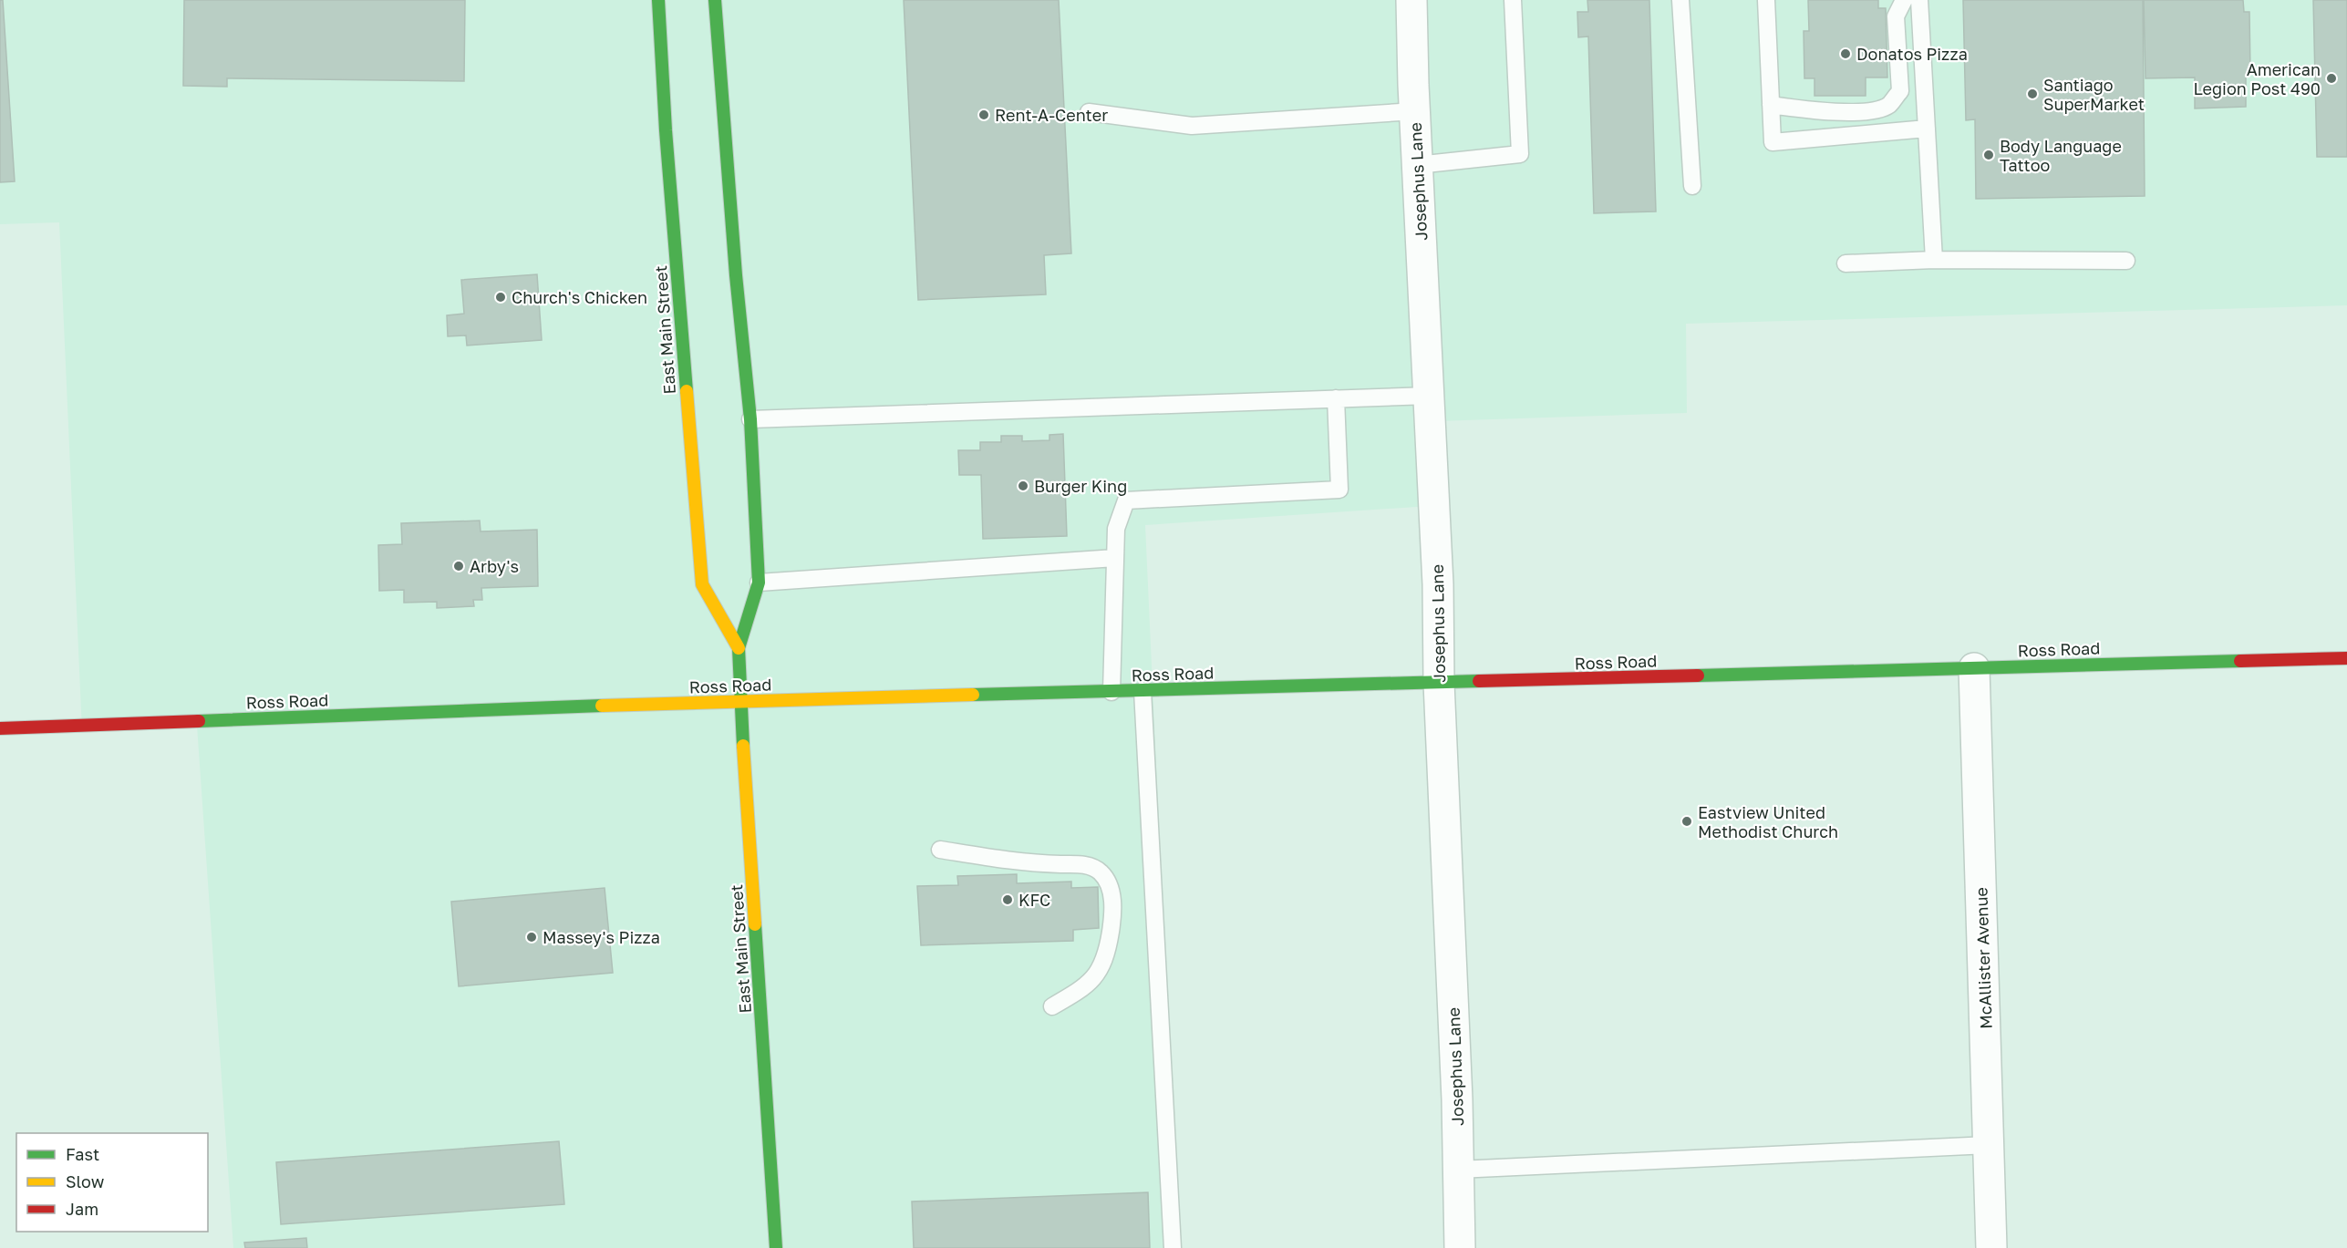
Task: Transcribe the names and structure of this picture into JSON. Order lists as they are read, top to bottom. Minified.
{"streets":{"street":["Josephus Lane","East Main Street","Ross Road","McAllister Avenue"]},"crossings":[["Josephus Lane","Ross Road"],["East Main Street","Ross Road"],["Ross Road","McAllister Avenue"]],"places":["Donatos Pizza","American Legion Post 490","Santiago SuperMarket","Rent-A-Center","Body Language Tattoo","Church's Chicken","Burger King","Arby's","Eastview United Methodist Church","KFC","Massey's Pizza"],"legend":["Fast","Slow","Jam"]}
